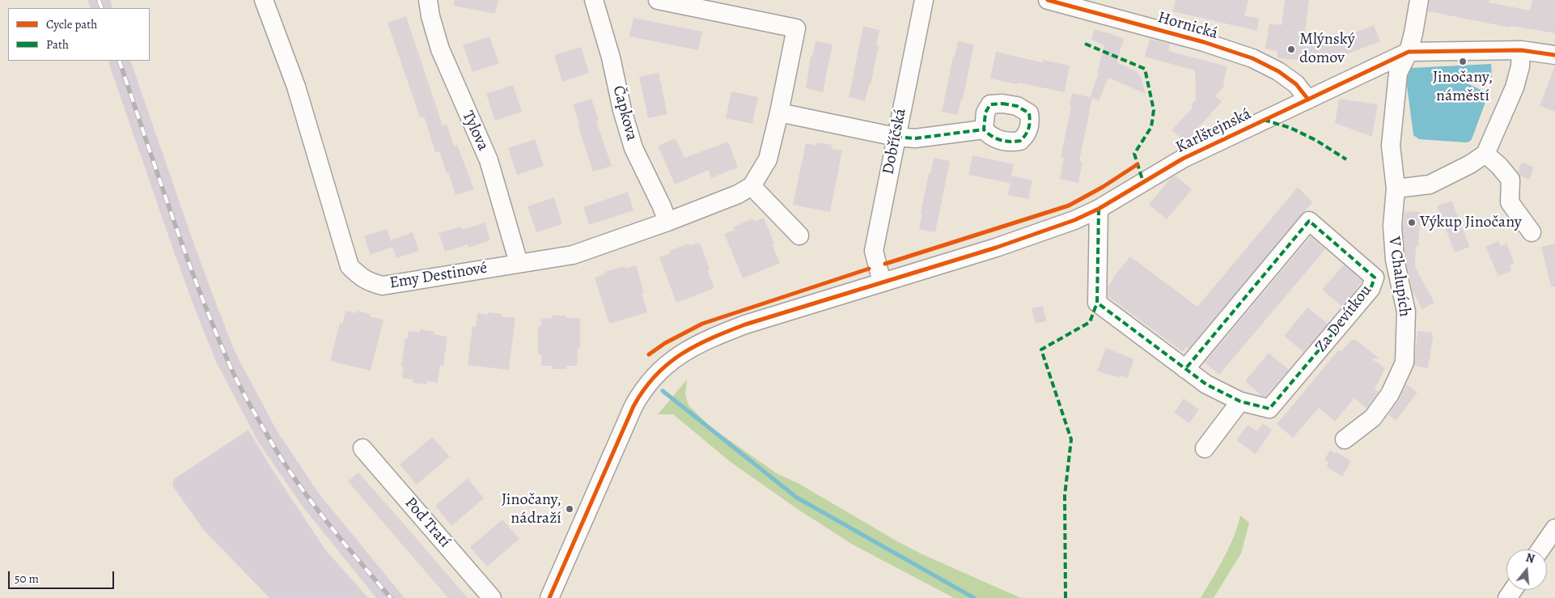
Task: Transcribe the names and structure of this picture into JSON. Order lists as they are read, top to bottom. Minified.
{"streets":{"street":["Hornická","Čapkova","Tylova","Karlštejnská","Dobříčská","Emy Destinové","V Chalupích","Za Devítkou","Pod Tratí"]},"crossings":[["Hornická","Karlštejnská"],["Čapkova","Emy Destinové"],["Tylova","Emy Destinové"],["Karlštejnská","Dobříčská"],["Karlštejnská","V Chalupích"],["Karlštejnská","Za Devítkou"]],"places":["Mlýnský domov","Jinočany, náměstí","Výkup Jinočany","Jinočany, nádraží"],"legend":["Cycle path","Path"],"scale_bar":"50 m","north":"top"}
